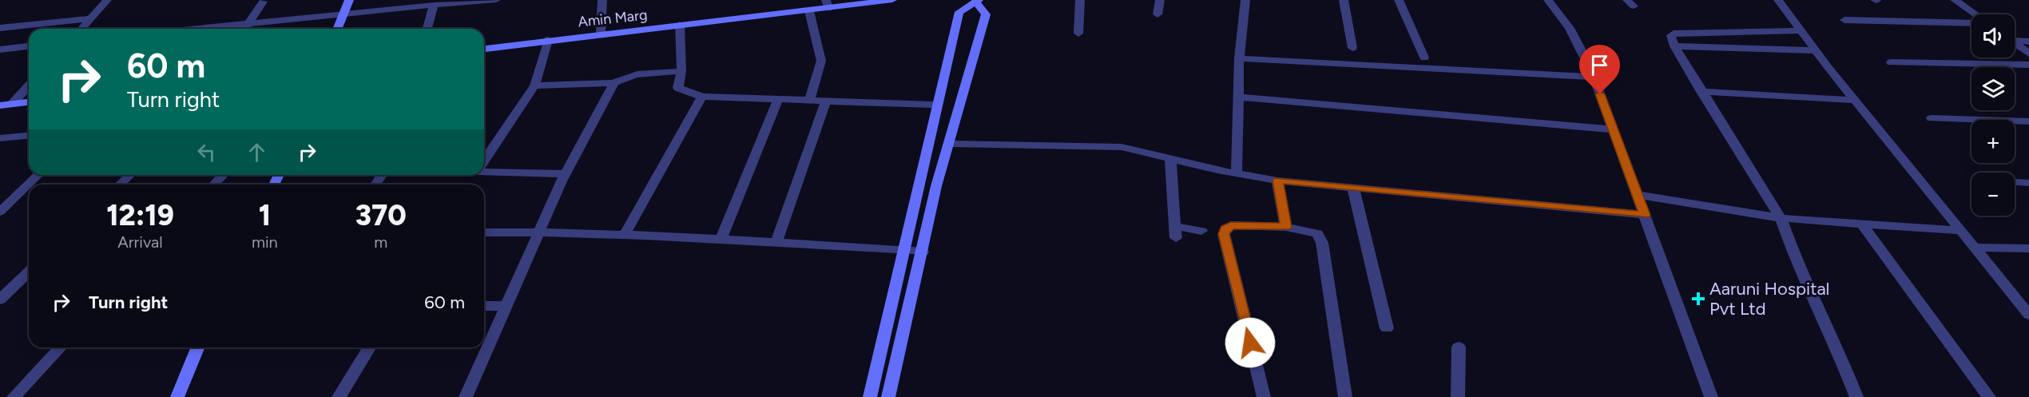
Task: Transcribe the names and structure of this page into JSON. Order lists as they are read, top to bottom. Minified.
{"streets":{"main road":["Amin Marg"]},"places":{"health":["Aaruni Hospital Pvt Ltd"]},"page":{"map_buttons":["+","−"],"turn":["60 m","Turn right"],"eta":["12:19","Arrival","1","min","370","m"],"list":[{"name":"Turn right","value":"60 m"}]}}
